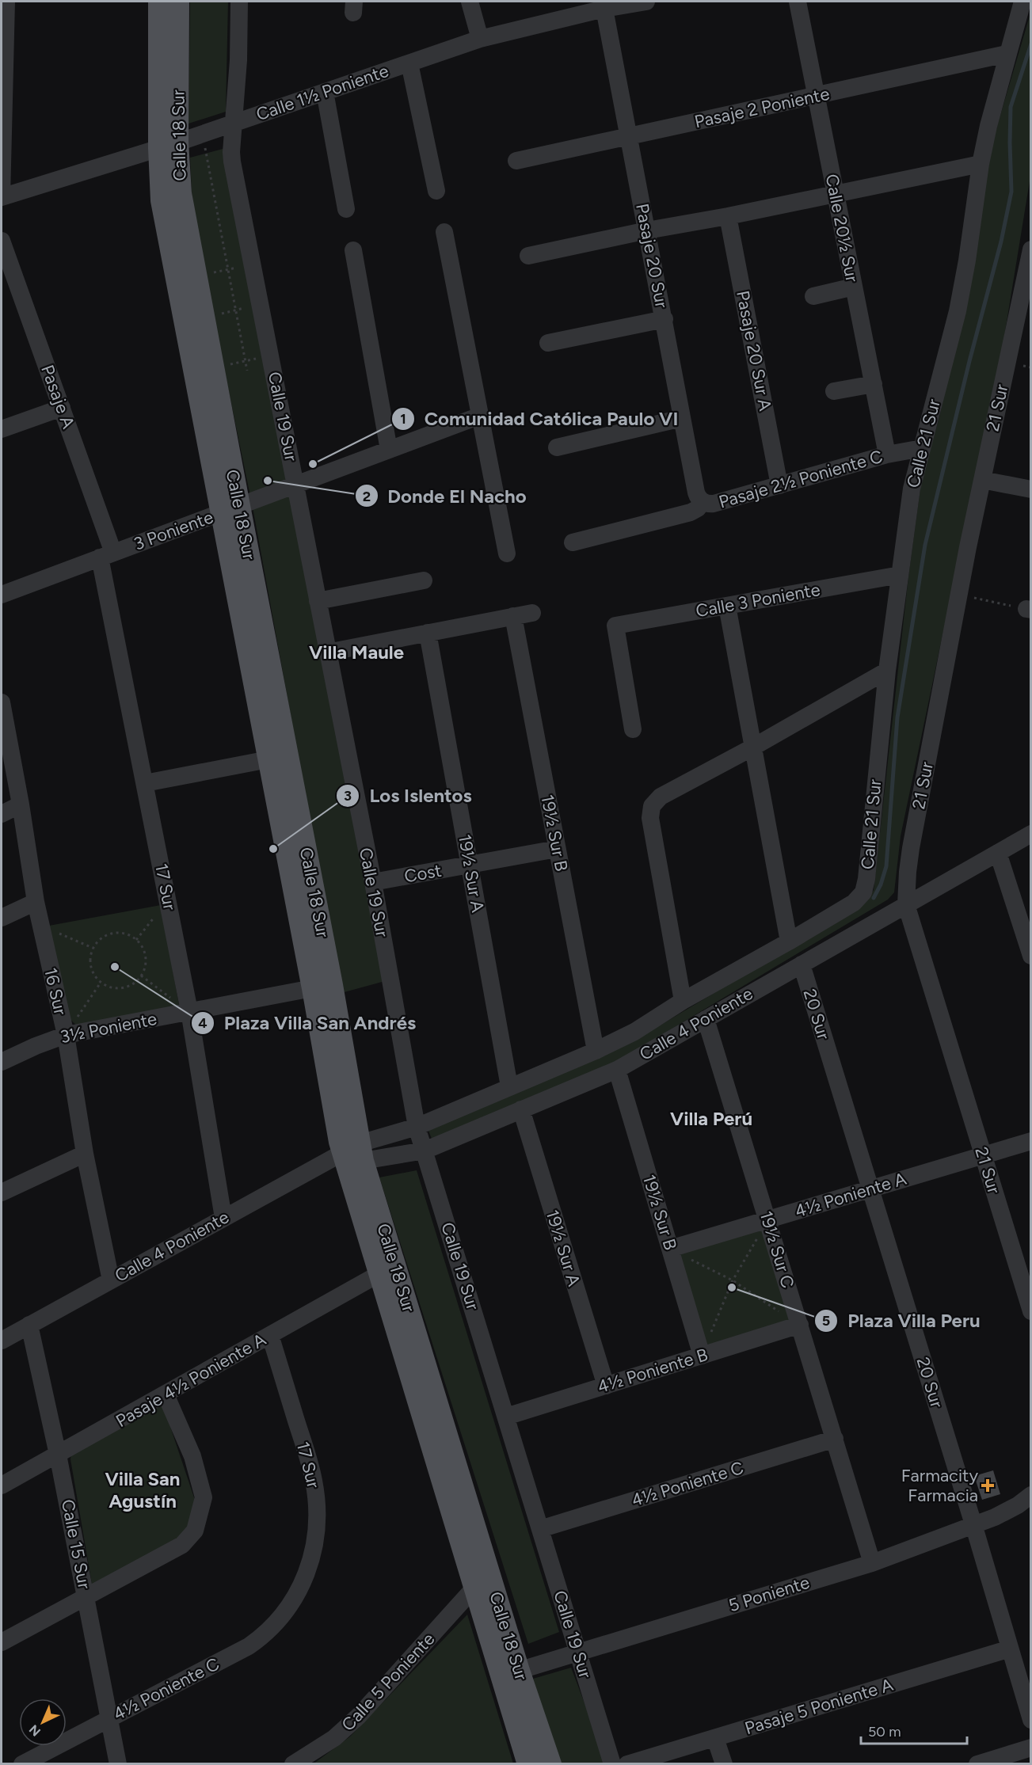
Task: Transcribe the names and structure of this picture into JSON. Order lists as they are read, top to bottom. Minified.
{"streets":{"main road":["Calle 18 Sur"],"street":["Calle 1½ Poniente","Pasaje 2 Poniente","Calle 20½ Sur","Pasaje 20 Sur","Pasaje 20 Sur A","Pasaje A","21 Sur","Calle 19 Sur","Calle 21 Sur","Pasaje 2½ Poniente C","3 Poniente","Calle 3 Poniente","19½ Sur B","Cost","19½ Sur A","17 Sur","16 Sur","20 Sur","Calle 4 Poniente","3½ Poniente","4½ Poniente A","19½ Sur C","4½ Poniente B","Pasaje 4½ Poniente A","4½ Poniente C","Calle 15 Sur","5 Poniente","Calle 5 Poniente","Pasaje 5 Poniente A"]},"crossings":[["Calle 1½ Poniente","Calle 18 Sur"],["Calle 1½ Poniente","Pasaje 20 Sur"],["Calle 1½ Poniente","Calle 19 Sur"],["Pasaje 2 Poniente","Calle 20½ Sur"],["Pasaje 2 Poniente","Pasaje 20 Sur"],["Pasaje 2 Poniente","Calle 21 Sur"],["Calle 18 Sur","3 Poniente"],["Calle 18 Sur","Calle 4 Poniente"],["Calle 18 Sur","3½ Poniente"],["Calle 18 Sur","Pasaje 4½ Poniente A"],["Calle 18 Sur","5 Poniente"],["Calle 18 Sur","Calle 5 Poniente"],["Calle 20½ Sur","Pasaje 2½ Poniente C"],["Pasaje 20 Sur","Pasaje 2½ Poniente C"],["Pasaje 20 Sur A","Pasaje 2½ Poniente C"],["Pasaje A","3 Poniente"],["Pasaje A","17 Sur"],["21 Sur","Calle 4 Poniente"],["21 Sur","4½ Poniente A"],["Calle 19 Sur","3 Poniente"],["Calle 19 Sur","Cost"],["Calle 19 Sur","Calle 4 Poniente"],["Calle 19 Sur","4½ Poniente B"],["Calle 19 Sur","4½ Poniente C"],["Calle 19 Sur","5 Poniente"],["Calle 21 Sur","Pasaje 2½ Poniente C"],["Calle 21 Sur","Calle 3 Poniente"],["Calle 21 Sur","Calle 4 Poniente"],["3 Poniente","17 Sur"],["19½ Sur B","Cost"],["19½ Sur B","Calle 4 Poniente"],["19½ Sur B","4½ Poniente A"],["19½ Sur B","4½ Poniente B"],["Cost","19½ Sur A"],["19½ Sur A","Calle 4 Poniente"],["19½ Sur A","4½ Poniente B"],["17 Sur","Calle 4 Poniente"],["17 Sur","3½ Poniente"],["17 Sur","Pasaje 4½ Poniente A"],["17 Sur","4½ Poniente C"],["16 Sur","Calle 4 Poniente"],["16 Sur","3½ Poniente"],["20 Sur","Calle 4 Poniente"],["20 Sur","4½ Poniente A"],["20 Sur","5 Poniente"],["20 Sur","Pasaje 5 Poniente A"],["Calle 4 Poniente","19½ Sur C"],["Calle 4 Poniente","Calle 15 Sur"],["4½ Poniente A","19½ Sur C"],["19½ Sur C","4½ Poniente B"],["19½ Sur C","4½ Poniente C"],["19½ Sur C","5 Poniente"],["Pasaje 4½ Poniente A","Calle 15 Sur"],["4½ Poniente C","Calle 15 Sur"]],"districts":["Villa Maule","Villa Perú","Villa San Agustín"],"places":{"other":["Comunidad Católica Paulo VI","Donde El Nacho","Los Islentos","Plaza Villa San Andrés","Plaza Villa Peru"],"health":["Farmacity Farmacia"]},"scale_bar":"50 m","north":"bottom left"}
